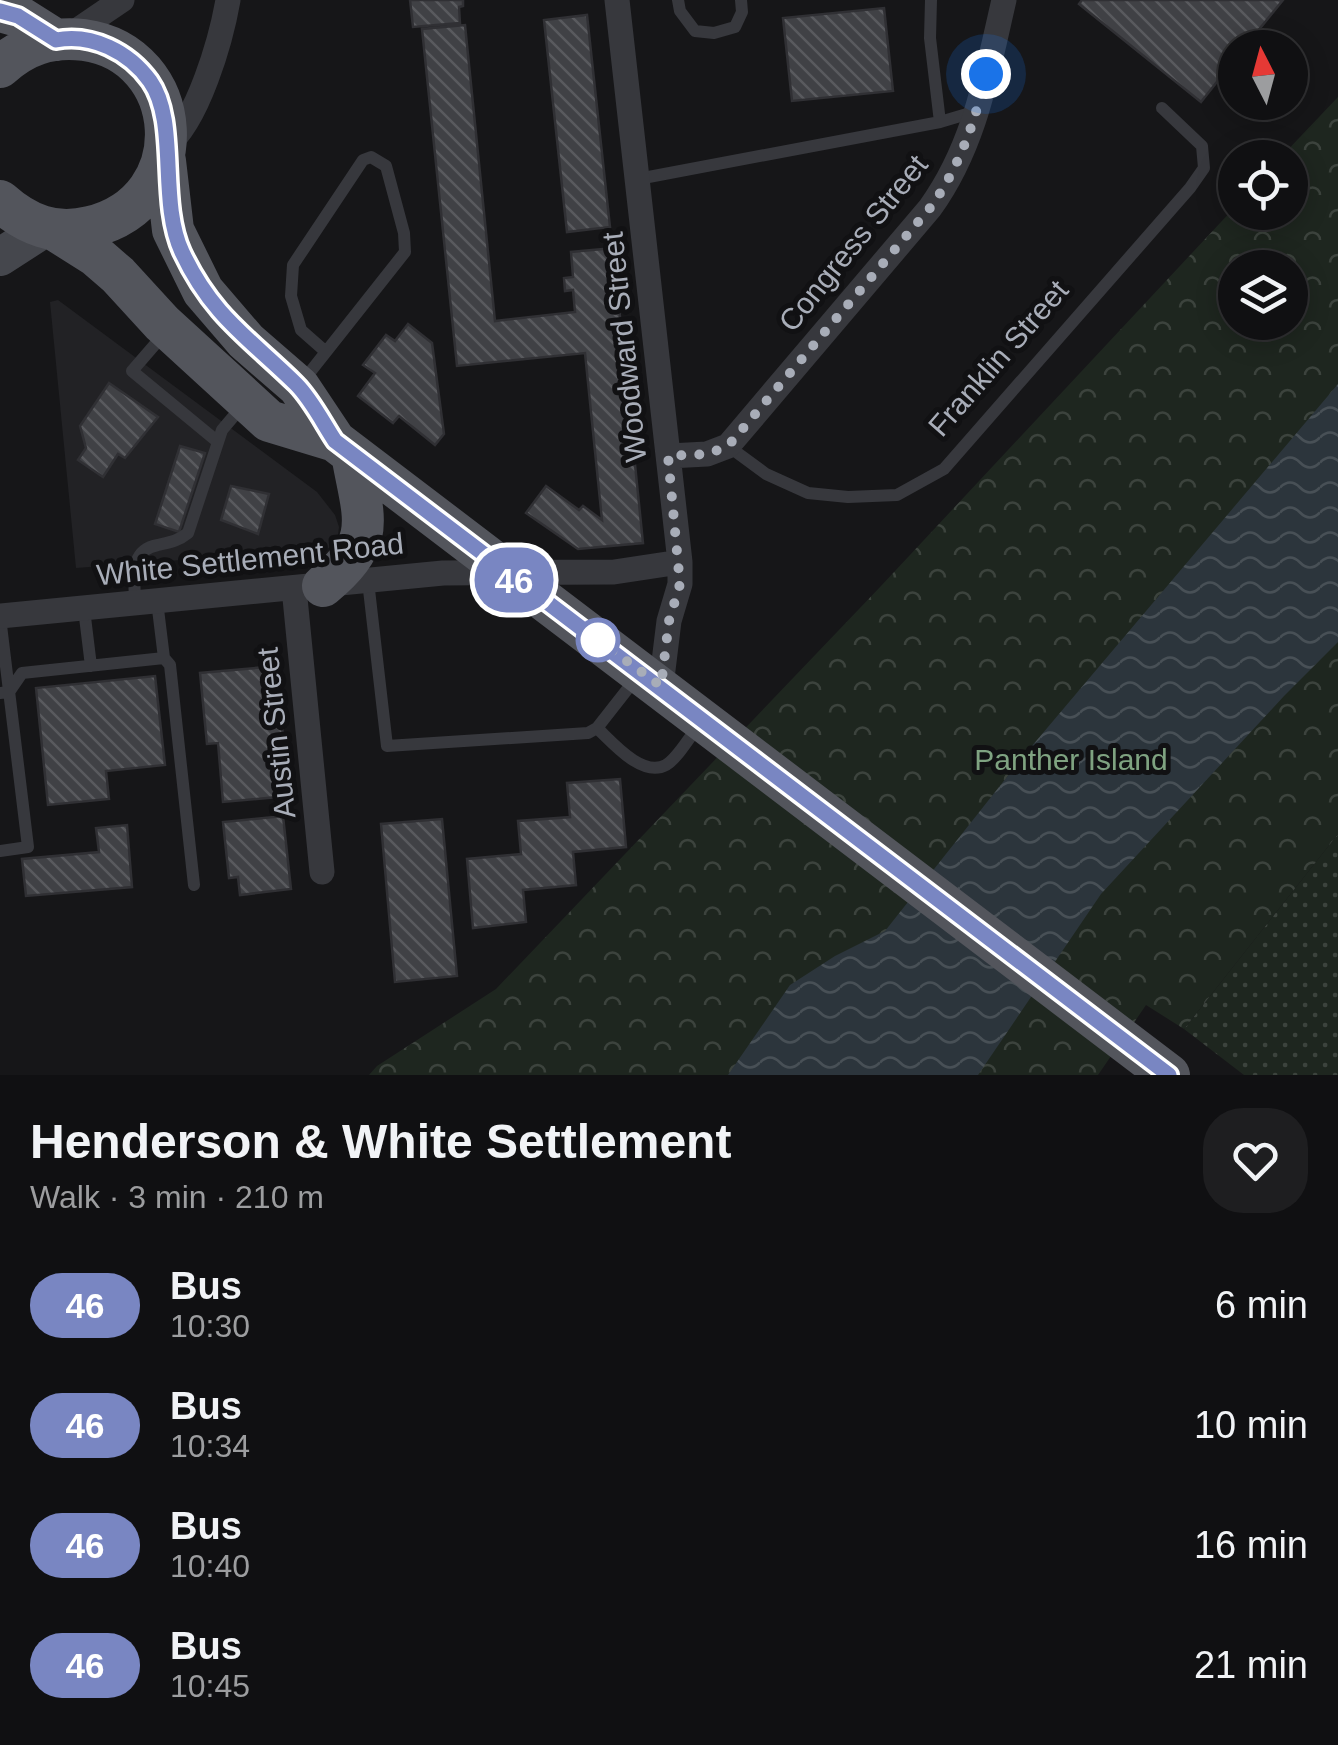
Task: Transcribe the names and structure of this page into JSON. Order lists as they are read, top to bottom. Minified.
{"streets":{"street":["Congress Street","Woodward Street","White Settlement Road","Austin Street"],"lane":["Franklin Street"]},"crossings":[["Congress Street","Franklin Street"],["White Settlement Road","Austin Street"]],"parks":["Panther Island"],"lines":["bus line 46"],"north":"top","page":{"on_map":"46","heading":["Henderson & White Settlement","Walk · 3 min · 210 m"],"list":[{"mark":"46","name":"Bus","note":"10:30","value":"6 min"},{"mark":"46","name":"Bus","note":"10:34","value":"10 min"},{"mark":"46","name":"Bus","note":"10:40","value":"16 min"},{"mark":"46","name":"Bus","note":"10:45","value":"21 min"}]}}
